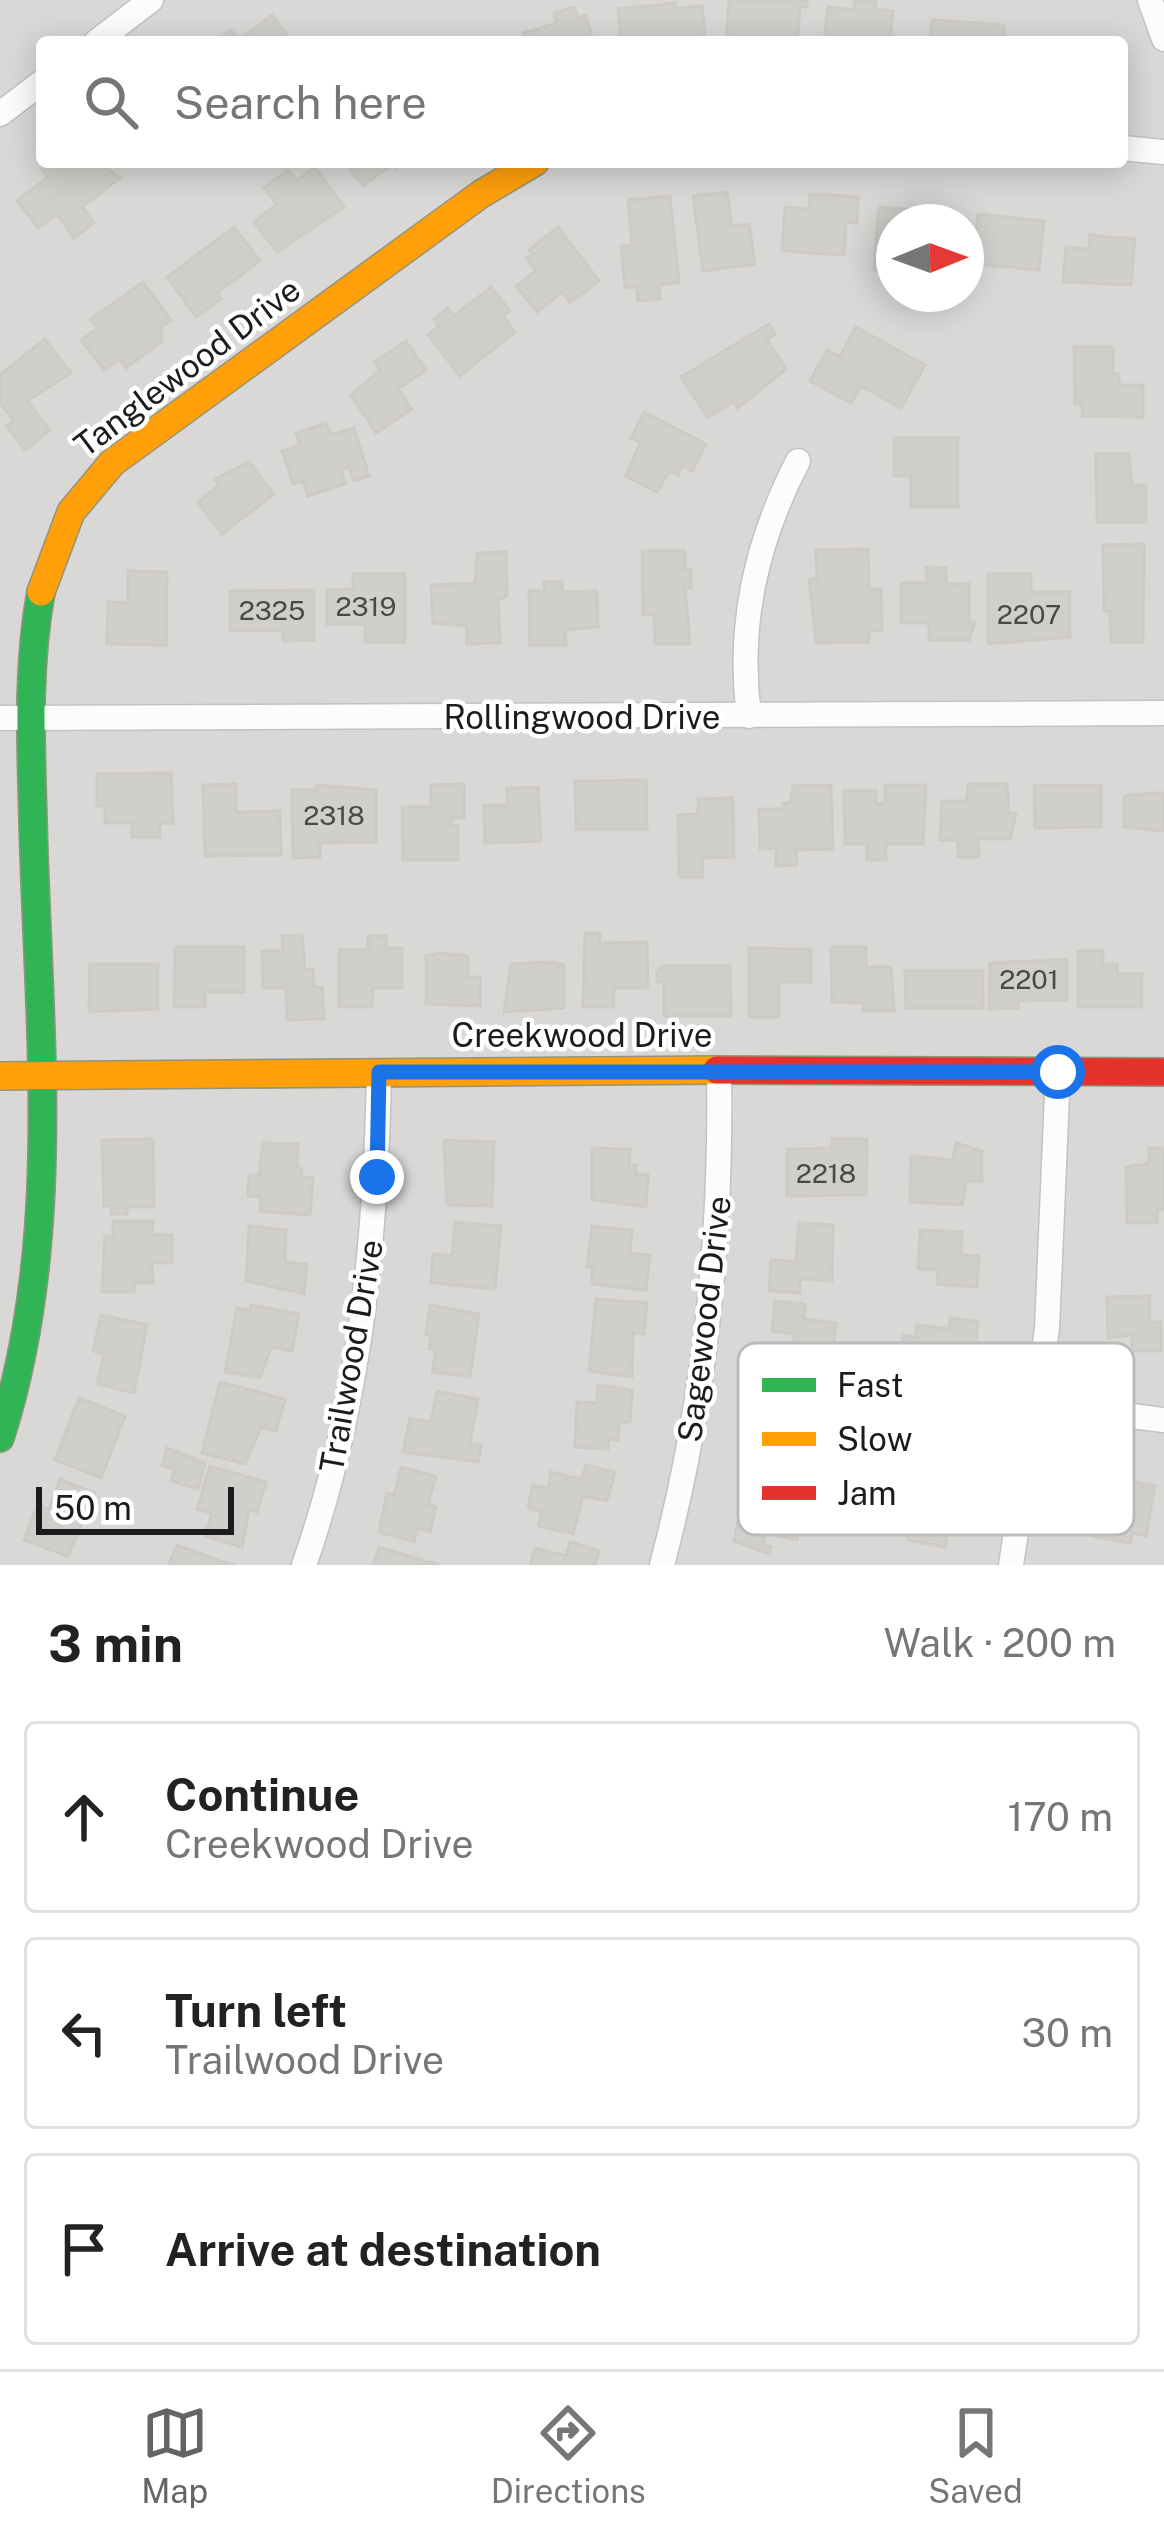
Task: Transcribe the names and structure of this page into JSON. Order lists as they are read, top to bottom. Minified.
{"streets":{"street":["Tanglewood Drive","Rollingwood Drive","Creekwood Drive","Sagewood Drive","Trailwood Drive"]},"crossings":[["Tanglewood Drive","Rollingwood Drive"],["Tanglewood Drive","Creekwood Drive"],["Creekwood Drive","Sagewood Drive"],["Creekwood Drive","Trailwood Drive"]],"house_numbers":["2319","2325","2207","2318","2201","2218"],"legend":["Fast","Slow","Jam"],"scale_bar":"50 m","north":"right","page":{"search":"Search here","scale":"50 m","heading":["3 min","Walk · 200 m"],"list":[["Continue","Creekwood Drive","170 m"],["Turn left","Trailwood Drive","30 m"],"Arrive at destination"],"nav":["Map","Directions","Saved"]}}
